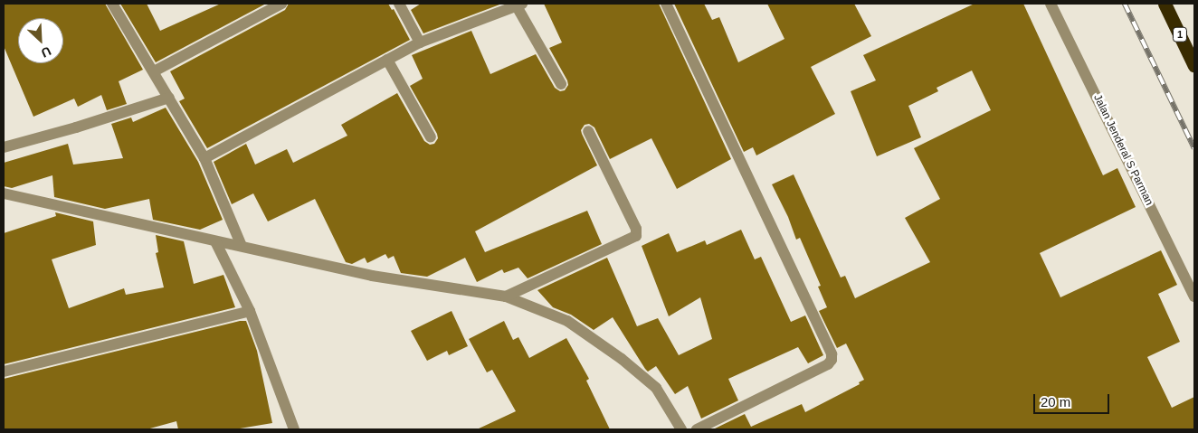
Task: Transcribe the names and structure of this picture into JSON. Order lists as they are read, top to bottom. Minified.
{"streets":{"highway":["1"],"street":["Jalan Jenderal S Parman"]},"scale_bar":"20 m","north":"bottom right"}
